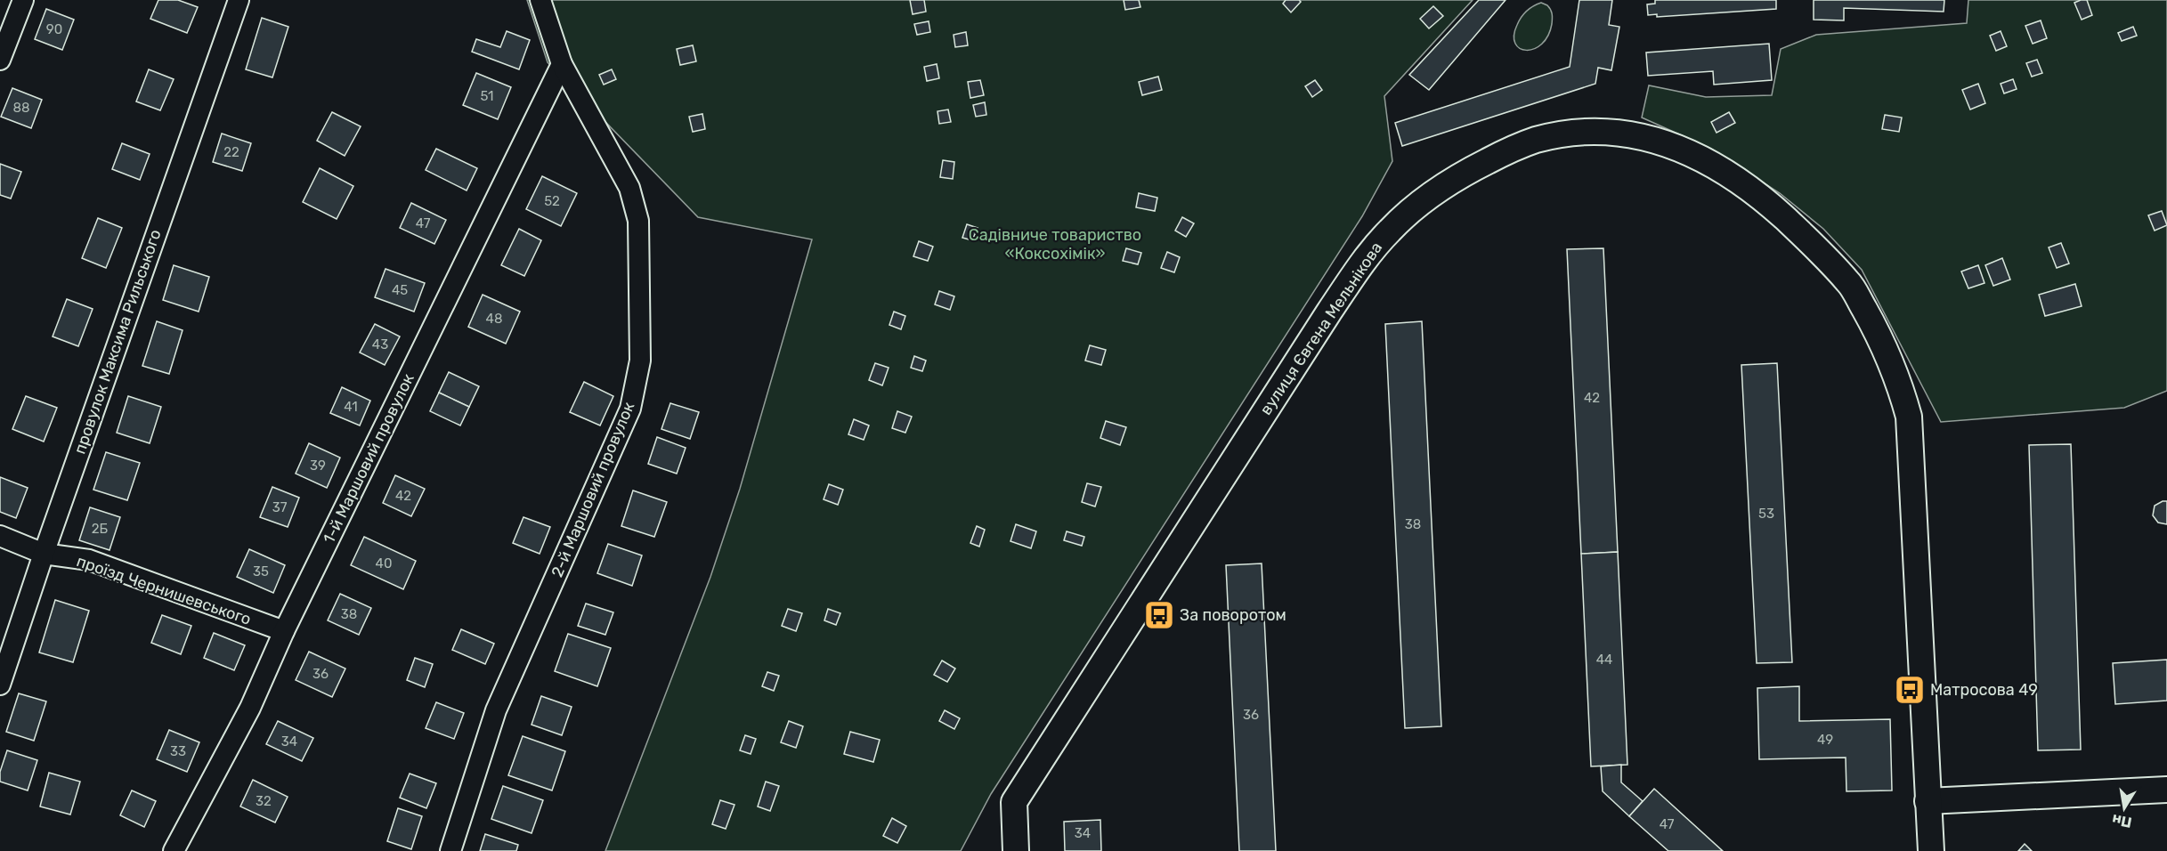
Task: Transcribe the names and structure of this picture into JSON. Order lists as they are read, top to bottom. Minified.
{"streets":{"street":["вулиця Євгена Мельнікова","провулок Максима Рильського","1-й Маршовий провулок","2-й Маршовий провулок","проїзд Чернишевського"]},"crossings":[["провулок Максима Рильського","проїзд Чернишевського"],["1-й Маршовий провулок","2-й Маршовий провулок"],["1-й Маршовий провулок","проїзд Чернишевського"]],"parks":["Садівниче товариство «Коксохімік»"],"places":{"bus stop":["За поворотом","Матросова 49"]},"house_numbers":["90","51","88","22","52","47","45","48","43","42","41","39","42","37","53","38","2Б","40","35","38","44","36","36","49","34","33","32","47","34"],"north":"bottom"}
